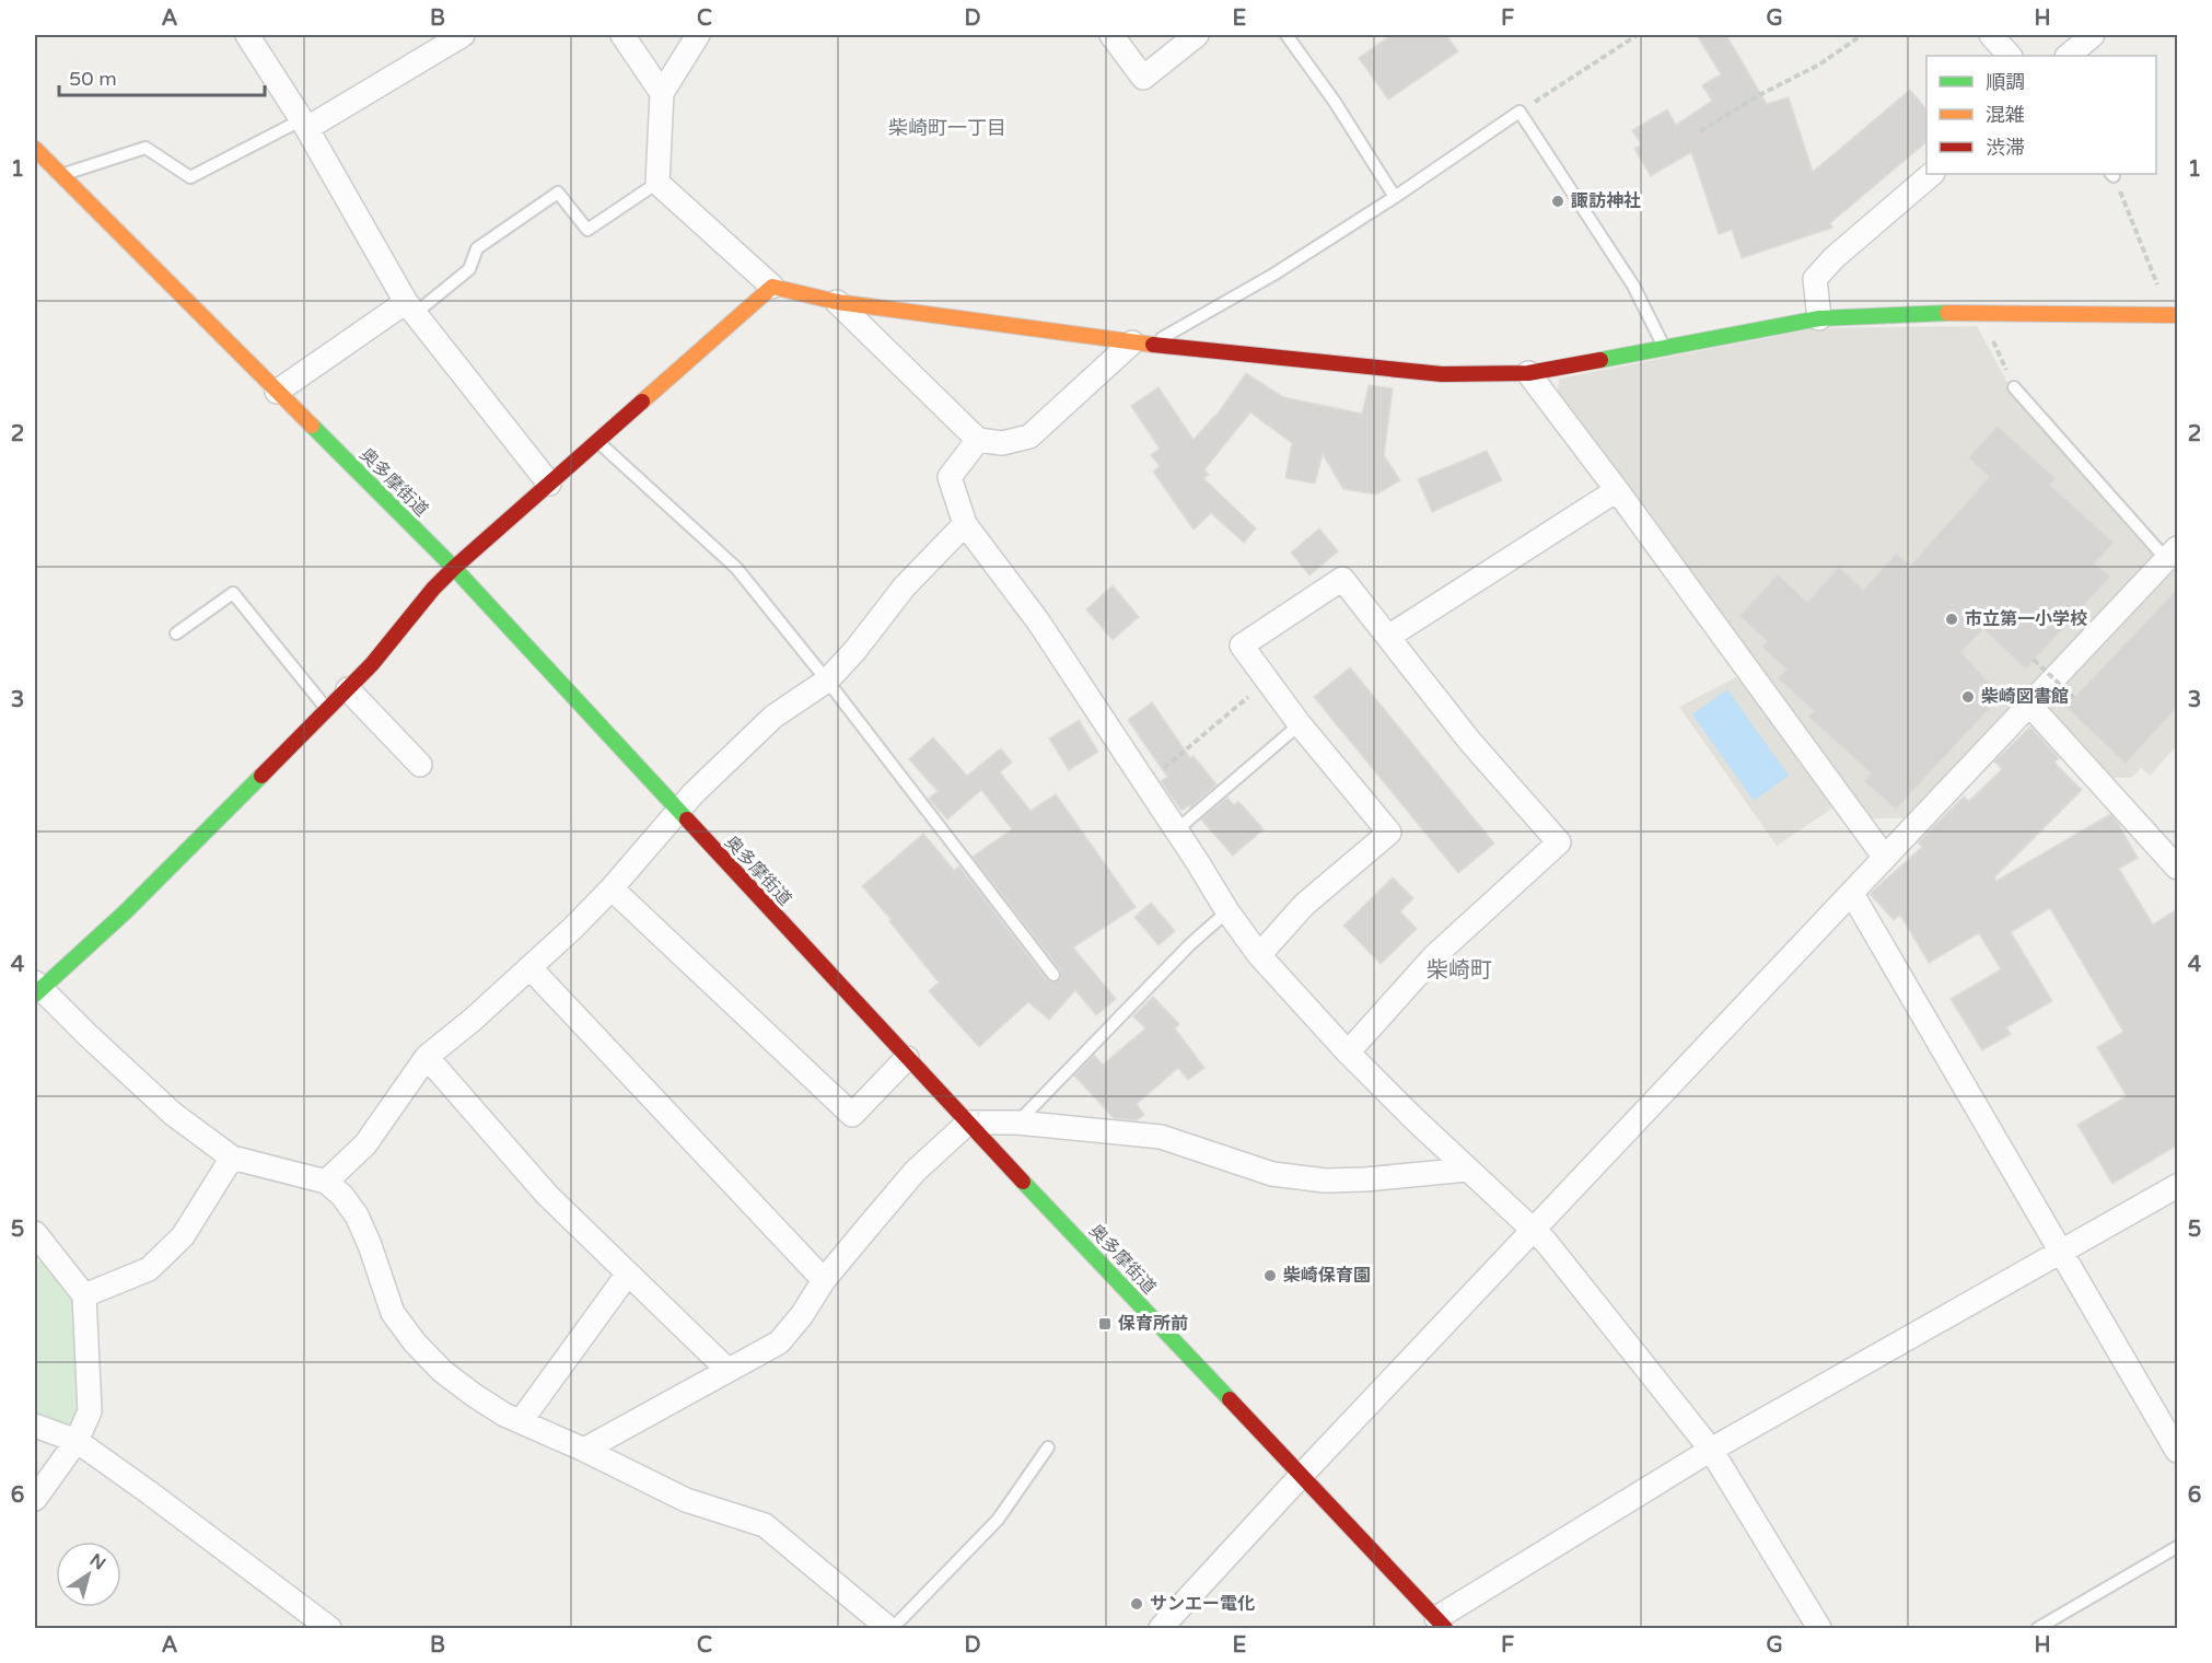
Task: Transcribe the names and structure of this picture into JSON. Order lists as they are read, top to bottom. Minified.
{"streets":{"street":["奥多摩街道"]},"districts":["柴崎町一丁目","柴崎町"],"places":{"other":["諏訪神社","市立第一小学校","柴崎図書館","柴崎保育園","サンエー電化"],"transit":["保育所前"]},"legend":["順調","混雑","渋滞"],"scale_bar":"50 m","north":"top right","grid":{"columns":["A","B","C","D","E","F","G","H"],"rows":["1","2","3","4","5","6"]}}
